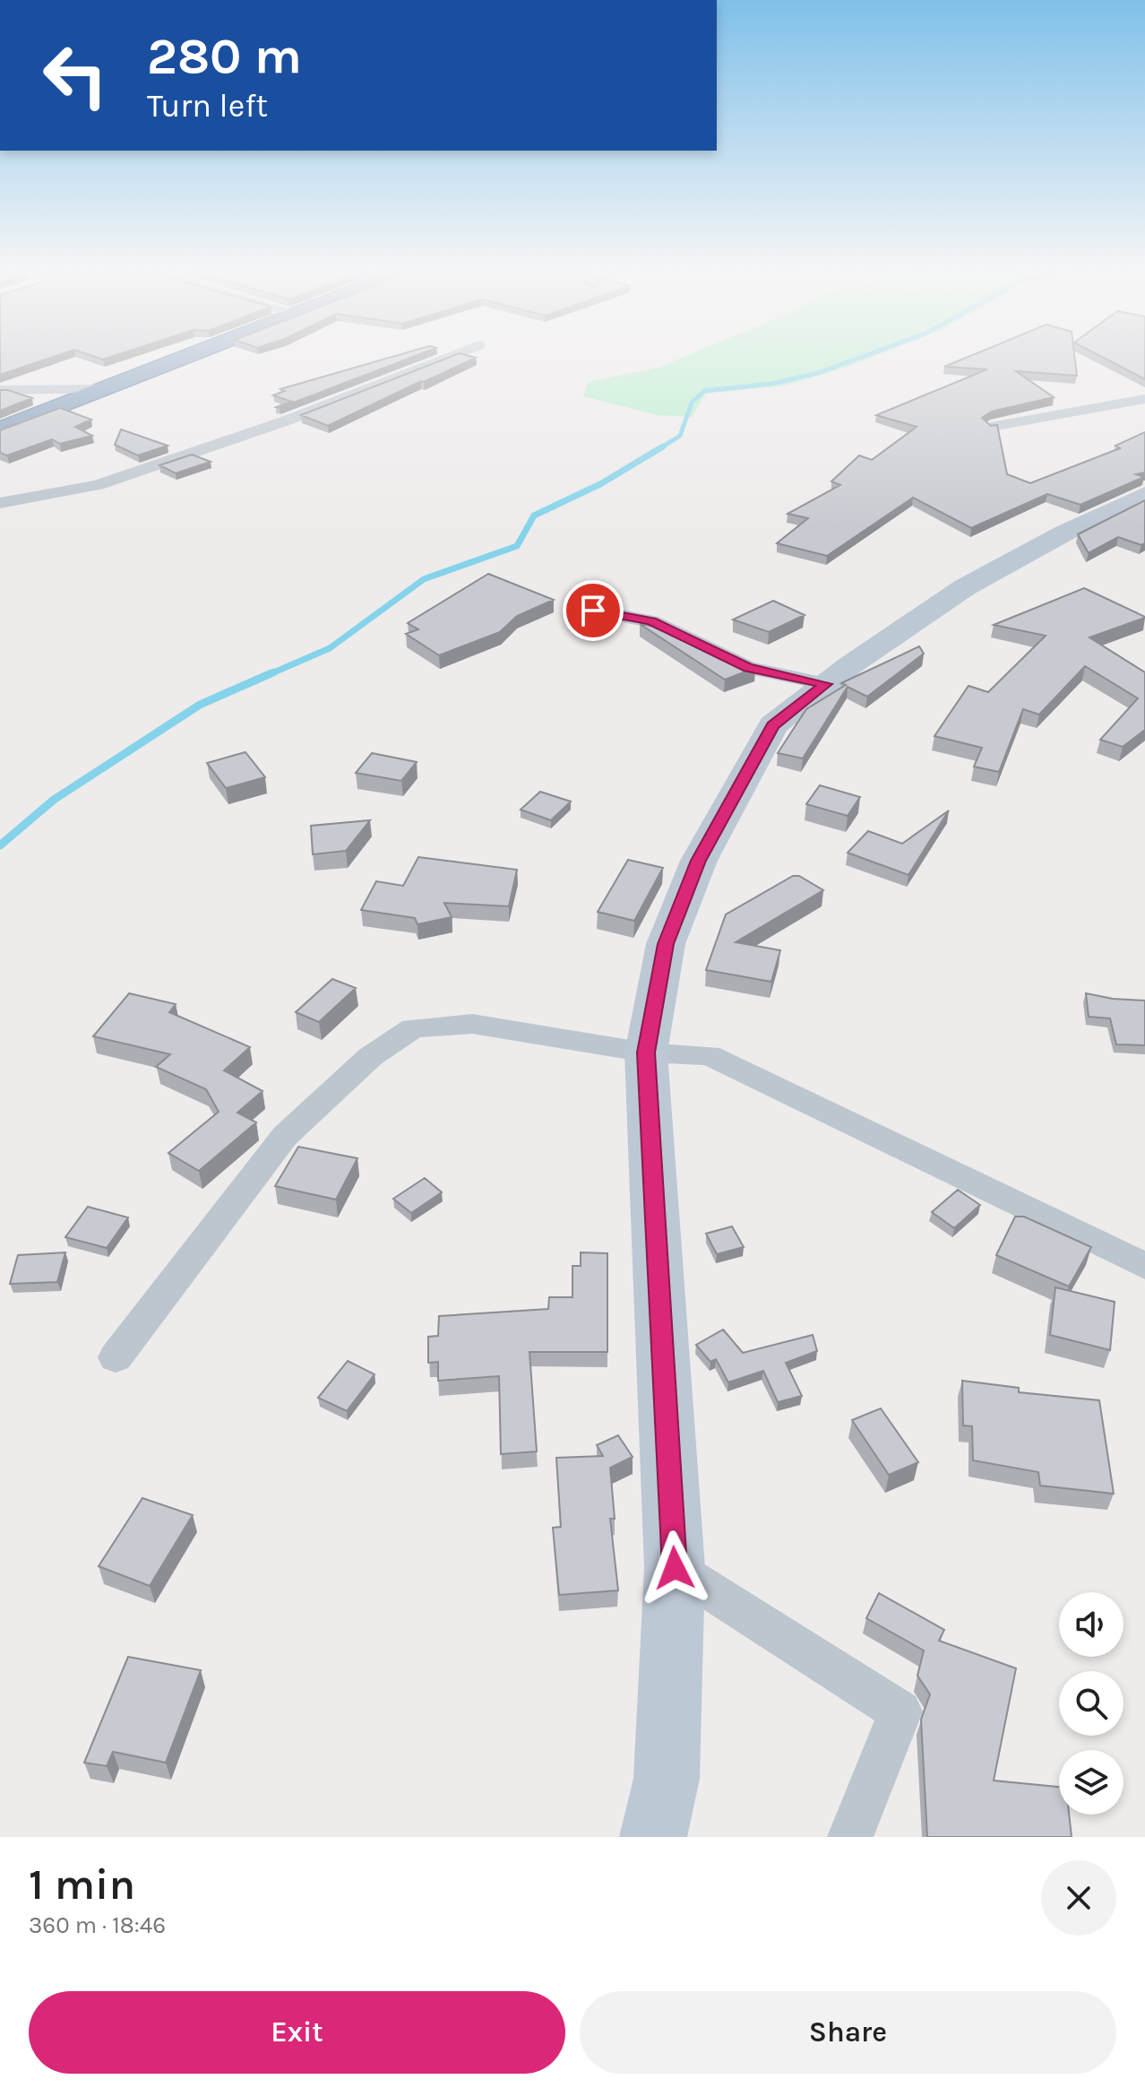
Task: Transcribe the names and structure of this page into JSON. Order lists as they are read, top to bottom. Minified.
{"page":{"turn":["280 m","Turn left"],"heading":["1 min","360 m · 18:46"],"buttons":["Exit","Share"]}}
